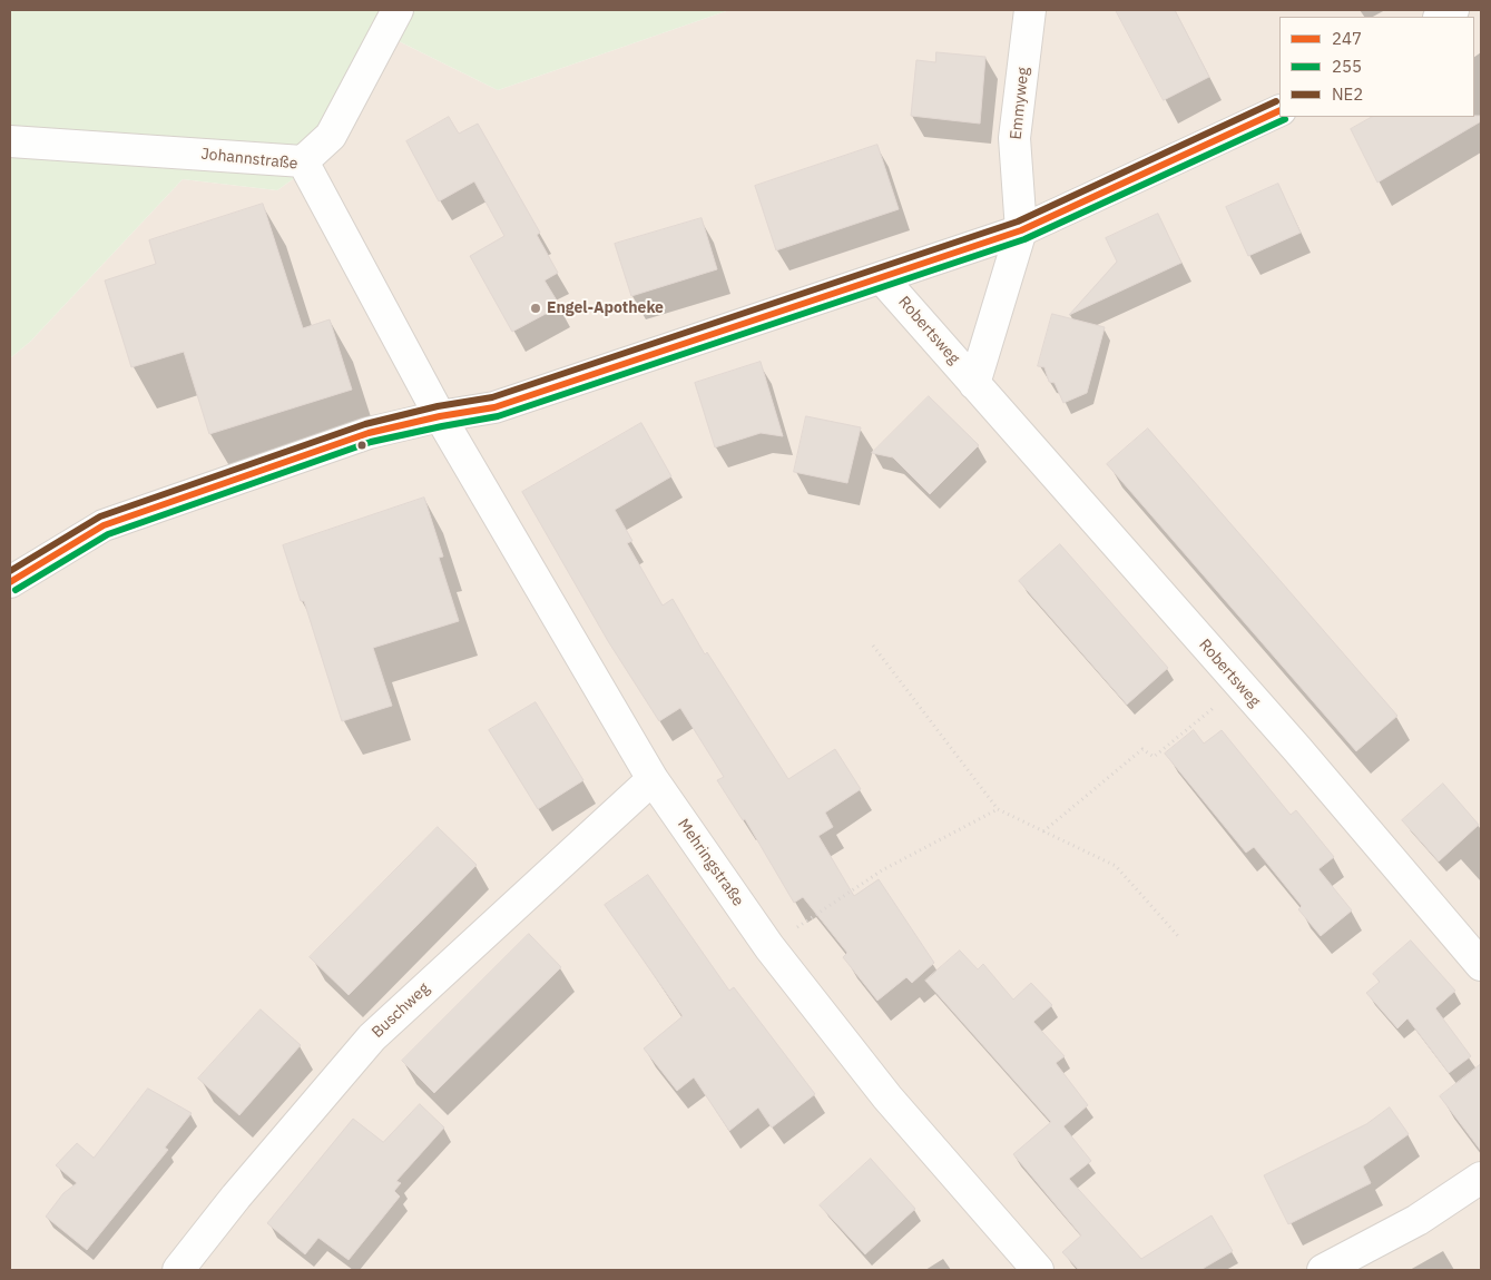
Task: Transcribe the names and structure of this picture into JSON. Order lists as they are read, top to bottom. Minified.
{"streets":{"street":["Emmyweg","Johannstraße","Robertsweg","Mehringstraße","Buschweg"]},"crossings":[["Emmyweg","Robertsweg"],["Johannstraße","Mehringstraße"],["Mehringstraße","Buschweg"]],"places":["Engel-Apotheke"],"lines":["transit line NE2","transit line 247","transit line 255"],"legend":["247","255","NE2"]}
